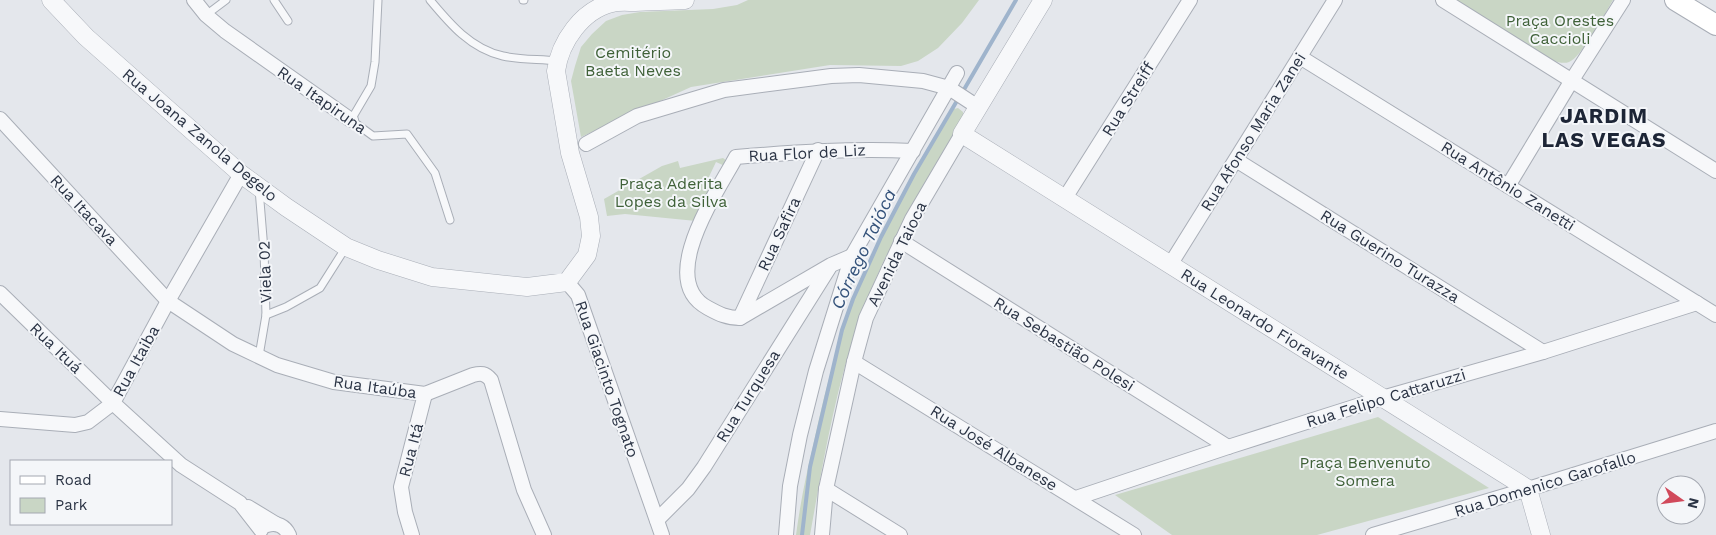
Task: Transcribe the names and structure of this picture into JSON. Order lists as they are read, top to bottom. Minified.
{"streets":{"street":["Rua Streiff","Rua Itapiruna","Rua Afonso Maria Zanei","Rua Joana Zanola Degelo","Rua Flor de Liz","Rua Antônio Zanetti","Rua Itacava","Rua Safira","Avenida Taioca","Rua Guerino Turazza","Rua Leonardo Fioravante","Rua Sebastião Polesi","Rua Ituá","Rua Itaiba","Rua Giacinto Tognato","Rua Itaúba","Rua Turquesa","Rua Felipo Cattaruzzi","Rua José Albanese","Rua Itá","Rua Domenico Garofallo"],"lane":["Viela 02"]},"crossings":[["Rua Streiff","Rua Leonardo Fioravante"],["Rua Afonso Maria Zanei","Rua Antônio Zanetti"],["Rua Afonso Maria Zanei","Rua Guerino Turazza"],["Rua Afonso Maria Zanei","Rua Leonardo Fioravante"],["Rua Joana Zanola Degelo","Viela 02"],["Rua Joana Zanola Degelo","Rua Itaiba"],["Rua Joana Zanola Degelo","Rua Giacinto Tognato"],["Rua Flor de Liz","Rua Safira"],["Rua Antônio Zanetti","Rua Felipo Cattaruzzi"],["Rua Itacava","Rua Itaiba"],["Rua Itacava","Rua Itaúba"],["Avenida Taioca","Rua Leonardo Fioravante"],["Avenida Taioca","Rua Sebastião Polesi"],["Avenida Taioca","Rua José Albanese"],["Rua Guerino Turazza","Rua Felipo Cattaruzzi"],["Viela 02","Rua Itaúba"],["Rua Leonardo Fioravante","Rua Felipo Cattaruzzi"],["Rua Leonardo Fioravante","Rua Domenico Garofallo"],["Rua Sebastião Polesi","Rua Felipo Cattaruzzi"],["Rua Ituá","Rua Itaiba"],["Rua Itaiba","Rua Itaúba"],["Rua Giacinto Tognato","Rua Turquesa"],["Rua Itaúba","Rua Itá"],["Rua Felipo Cattaruzzi","Rua José Albanese"]],"districts":["JARDIM LAS VEGAS"],"water":["Córrego Taióca"],"parks":["Praça Orestes Caccioli","Cemitério Baeta Neves","Praça Aderita Lopes da Silva","Praça Benvenuto Somera"],"legend":["Road","Park"],"north":"right"}
